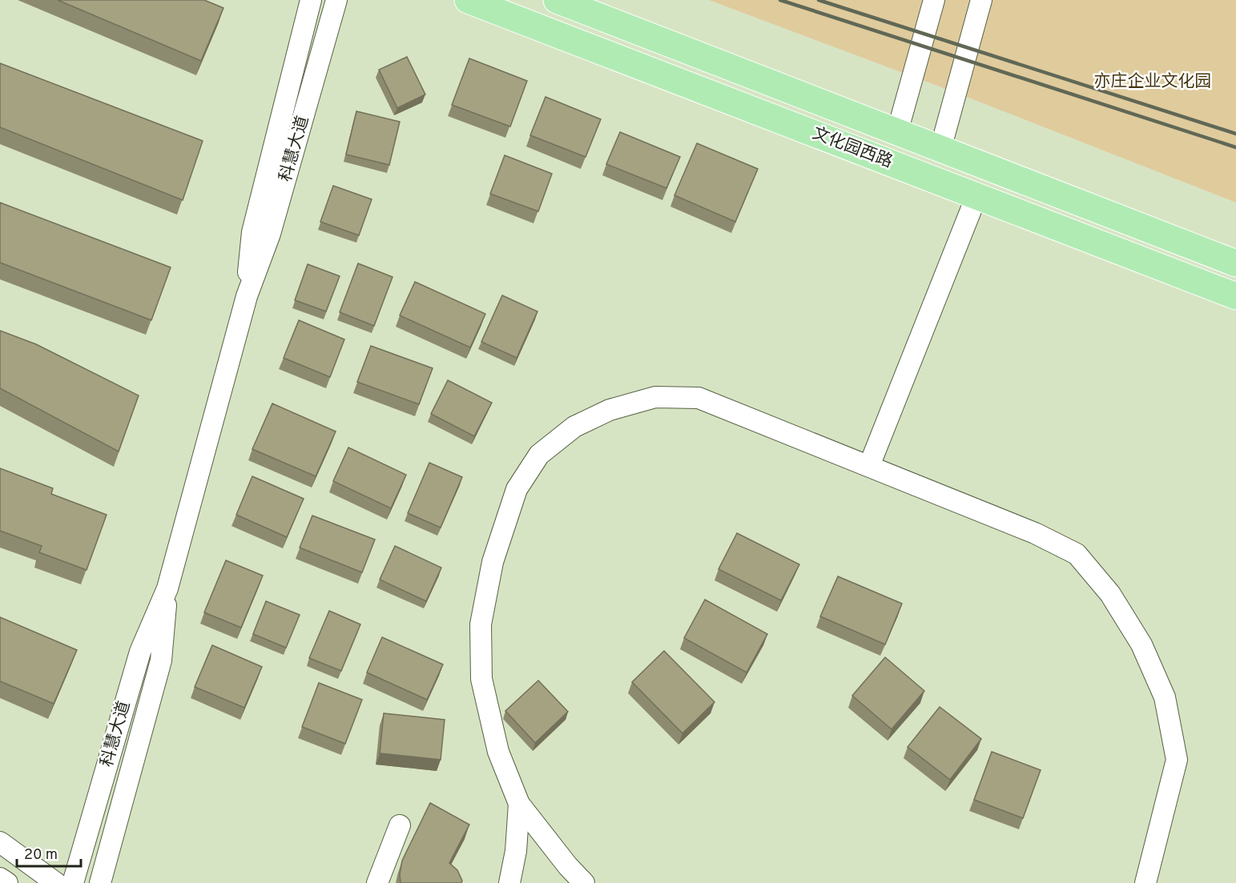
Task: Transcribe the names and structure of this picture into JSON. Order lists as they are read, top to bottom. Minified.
{"streets":{"main road":["文化园西路"],"street":["科慧大道"]},"parks":["亦庄企业文化园"],"scale_bar":"20 m"}
